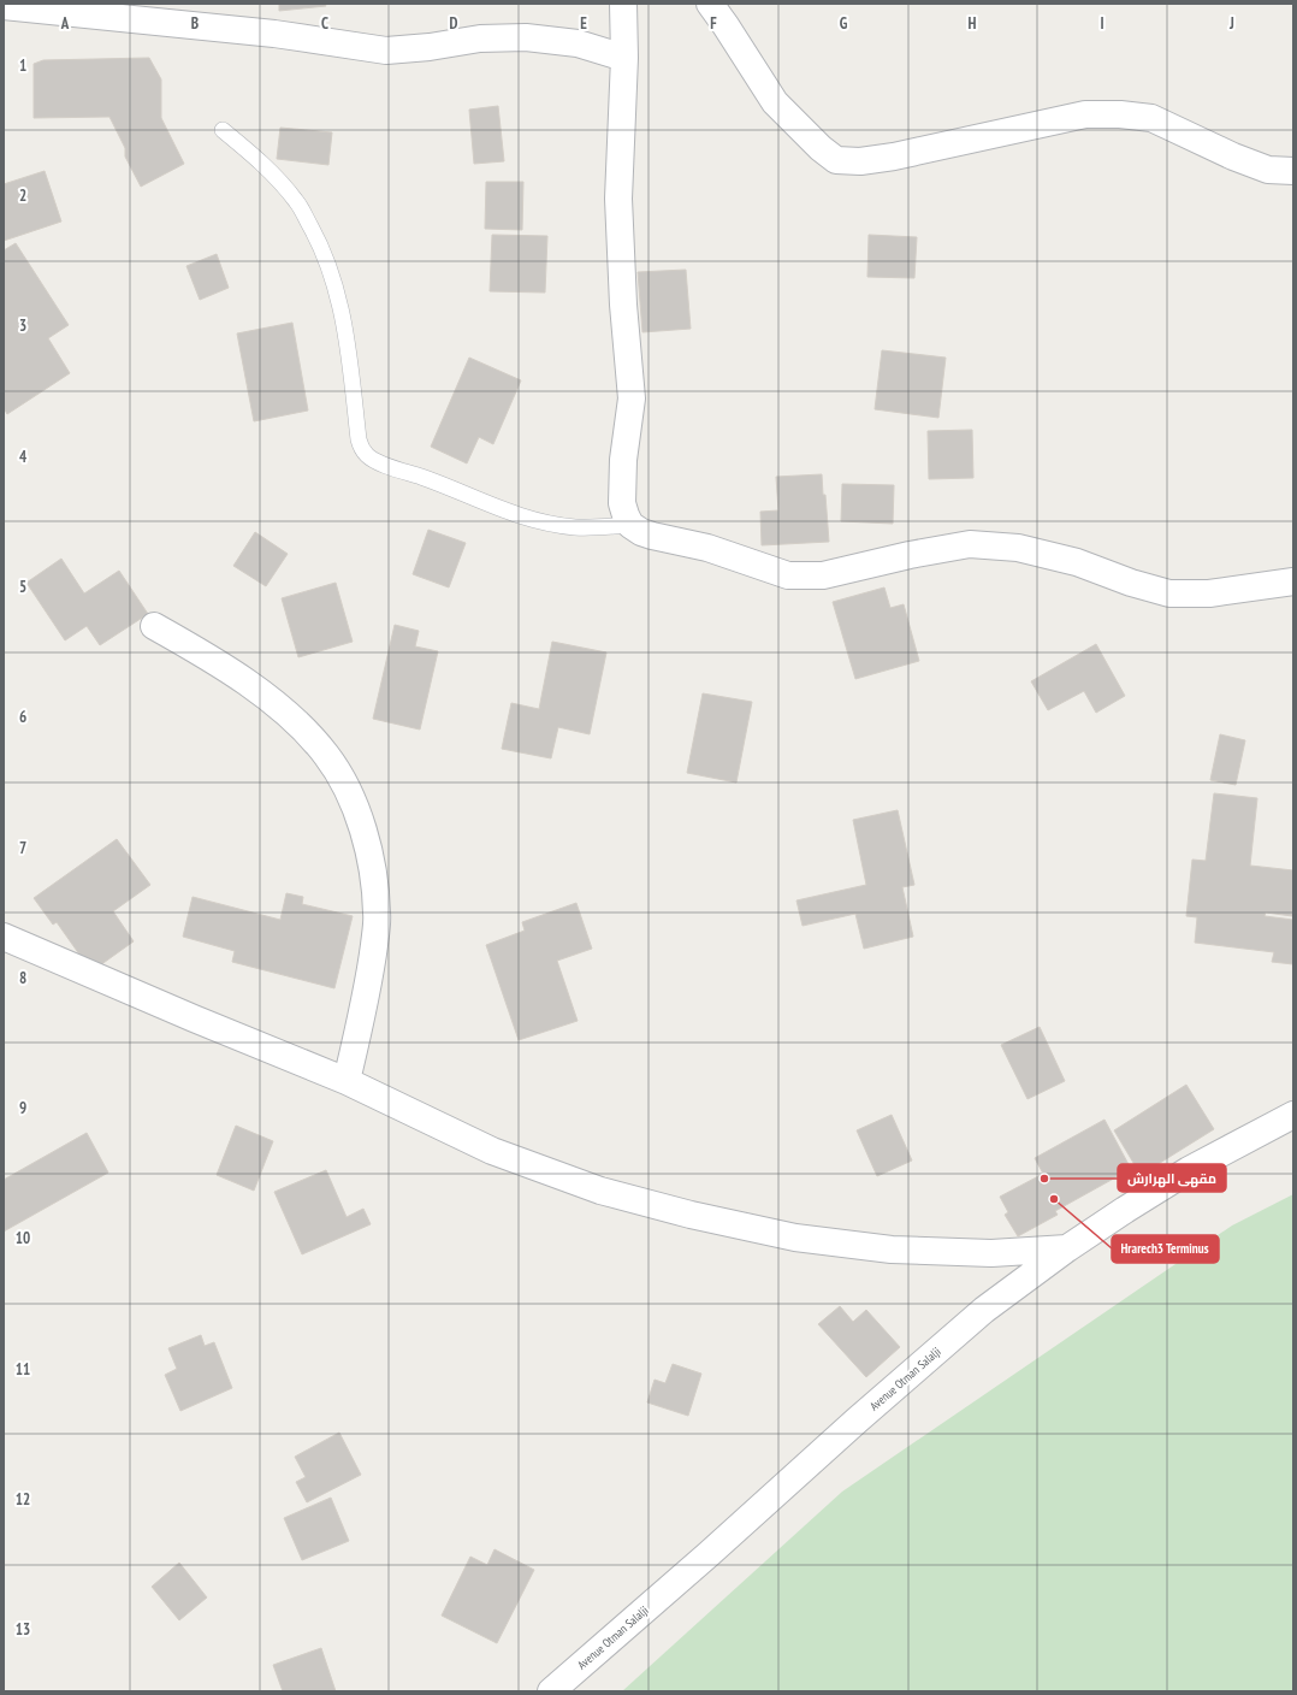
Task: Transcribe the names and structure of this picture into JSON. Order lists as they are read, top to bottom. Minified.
{"streets":{"street":["Avenue Otman Salalji"]},"places":["مقهى الهرارش","Hrarech3 Terminus"],"grid":{"columns":["A","B","C","D","E","F","G","H","I","J"],"rows":["1","2","3","4","5","6","7","8","9","10","11","12","13"]}}
